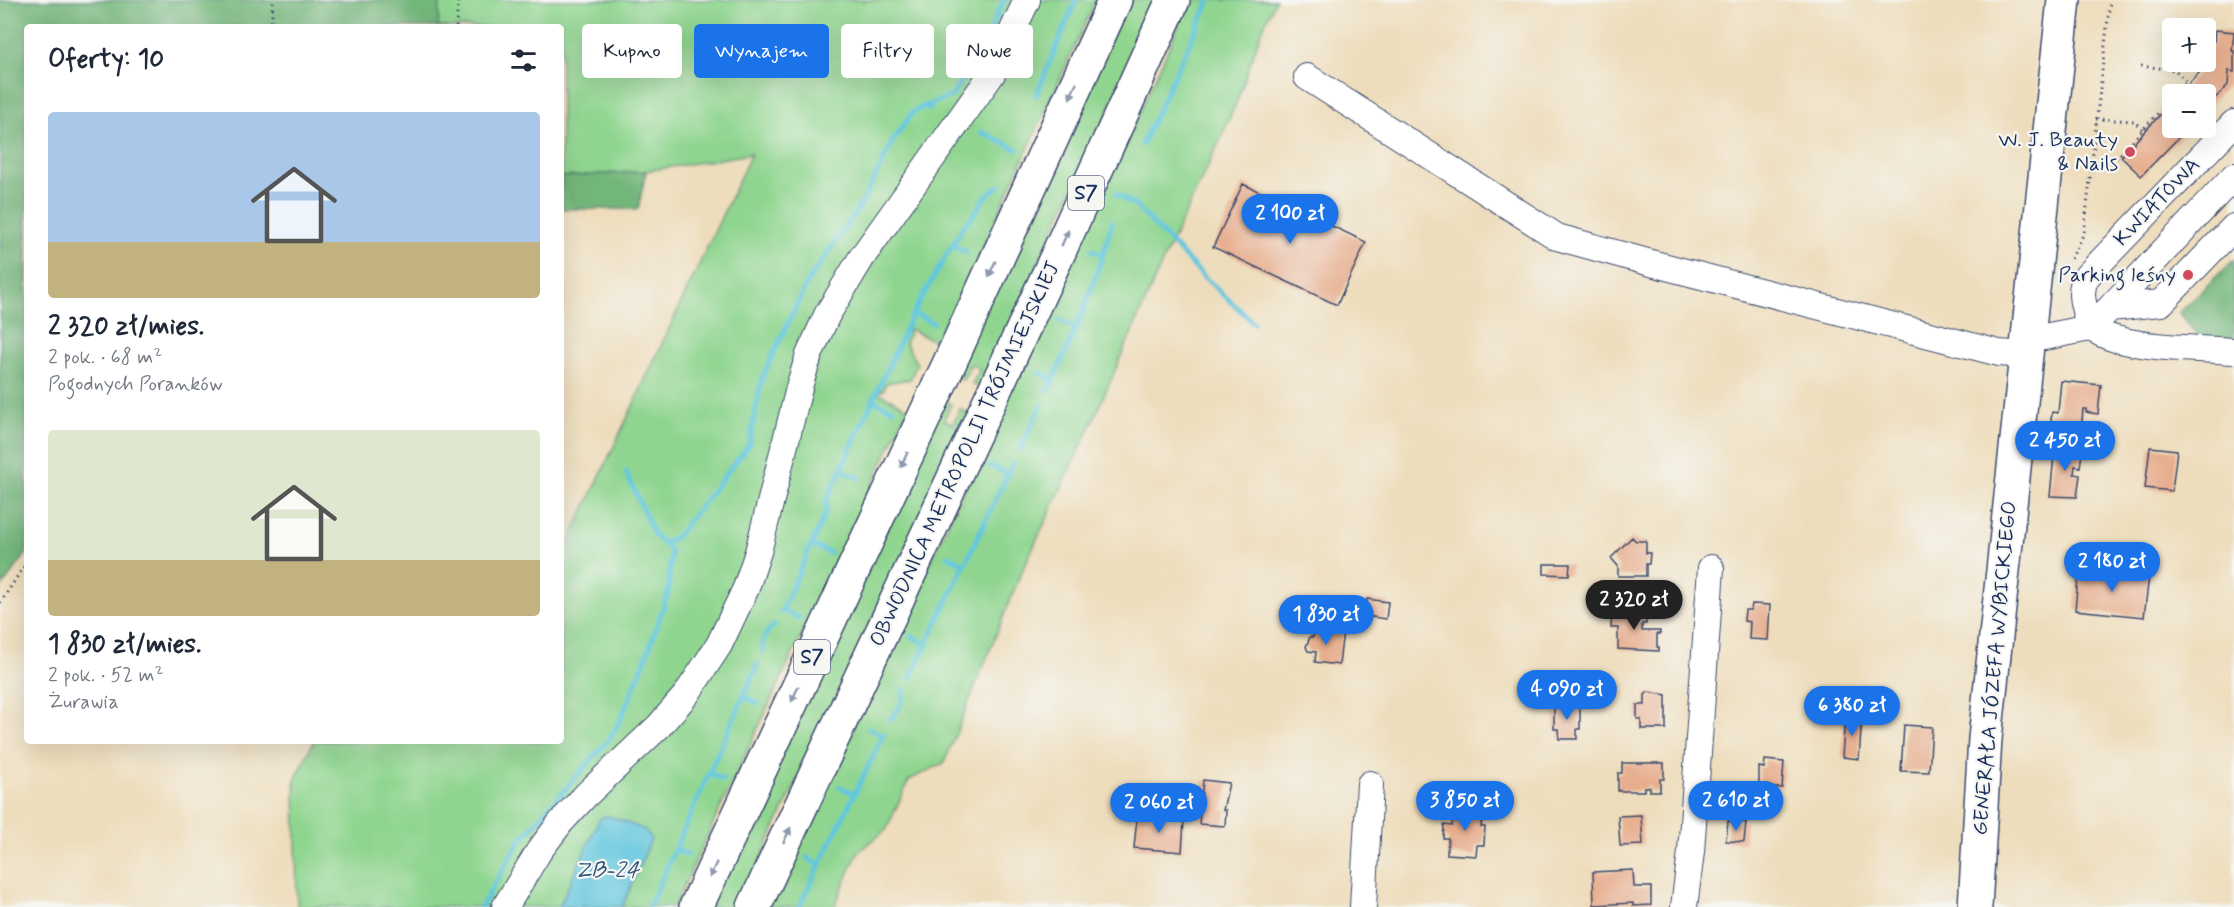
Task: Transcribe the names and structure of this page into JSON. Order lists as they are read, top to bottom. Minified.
{"streets":{"main road":["S7","OBWODNICA METROPOLII TRÓJMIEJSKIEJ","GENERAŁA JÓZEFA WYBICKIEGO"],"street":["KWIATOWA"]},"water":["ZB-24"],"places":["W. J. Beauty & Nails","Parking leśny"],"page":{"map_buttons":["+","−"],"chip":["Kupno","Wynajem","Filtry","Nowe"],"heading":"Oferty: 10","list":[{"name":"2 320 zł/mies.","note":"2 pok. · 68 m² · Pogodnych Poranków"},{"name":"1 830 zł/mies.","note":"2 pok. · 52 m² · Żurawia"}],"price":["2 100 zł","2 450 zł","2 180 zł","2 320 zł","1 830 zł","4 090 zł","6 380 zł","3 850 zł","2 610 zł","2 060 zł"]}}
